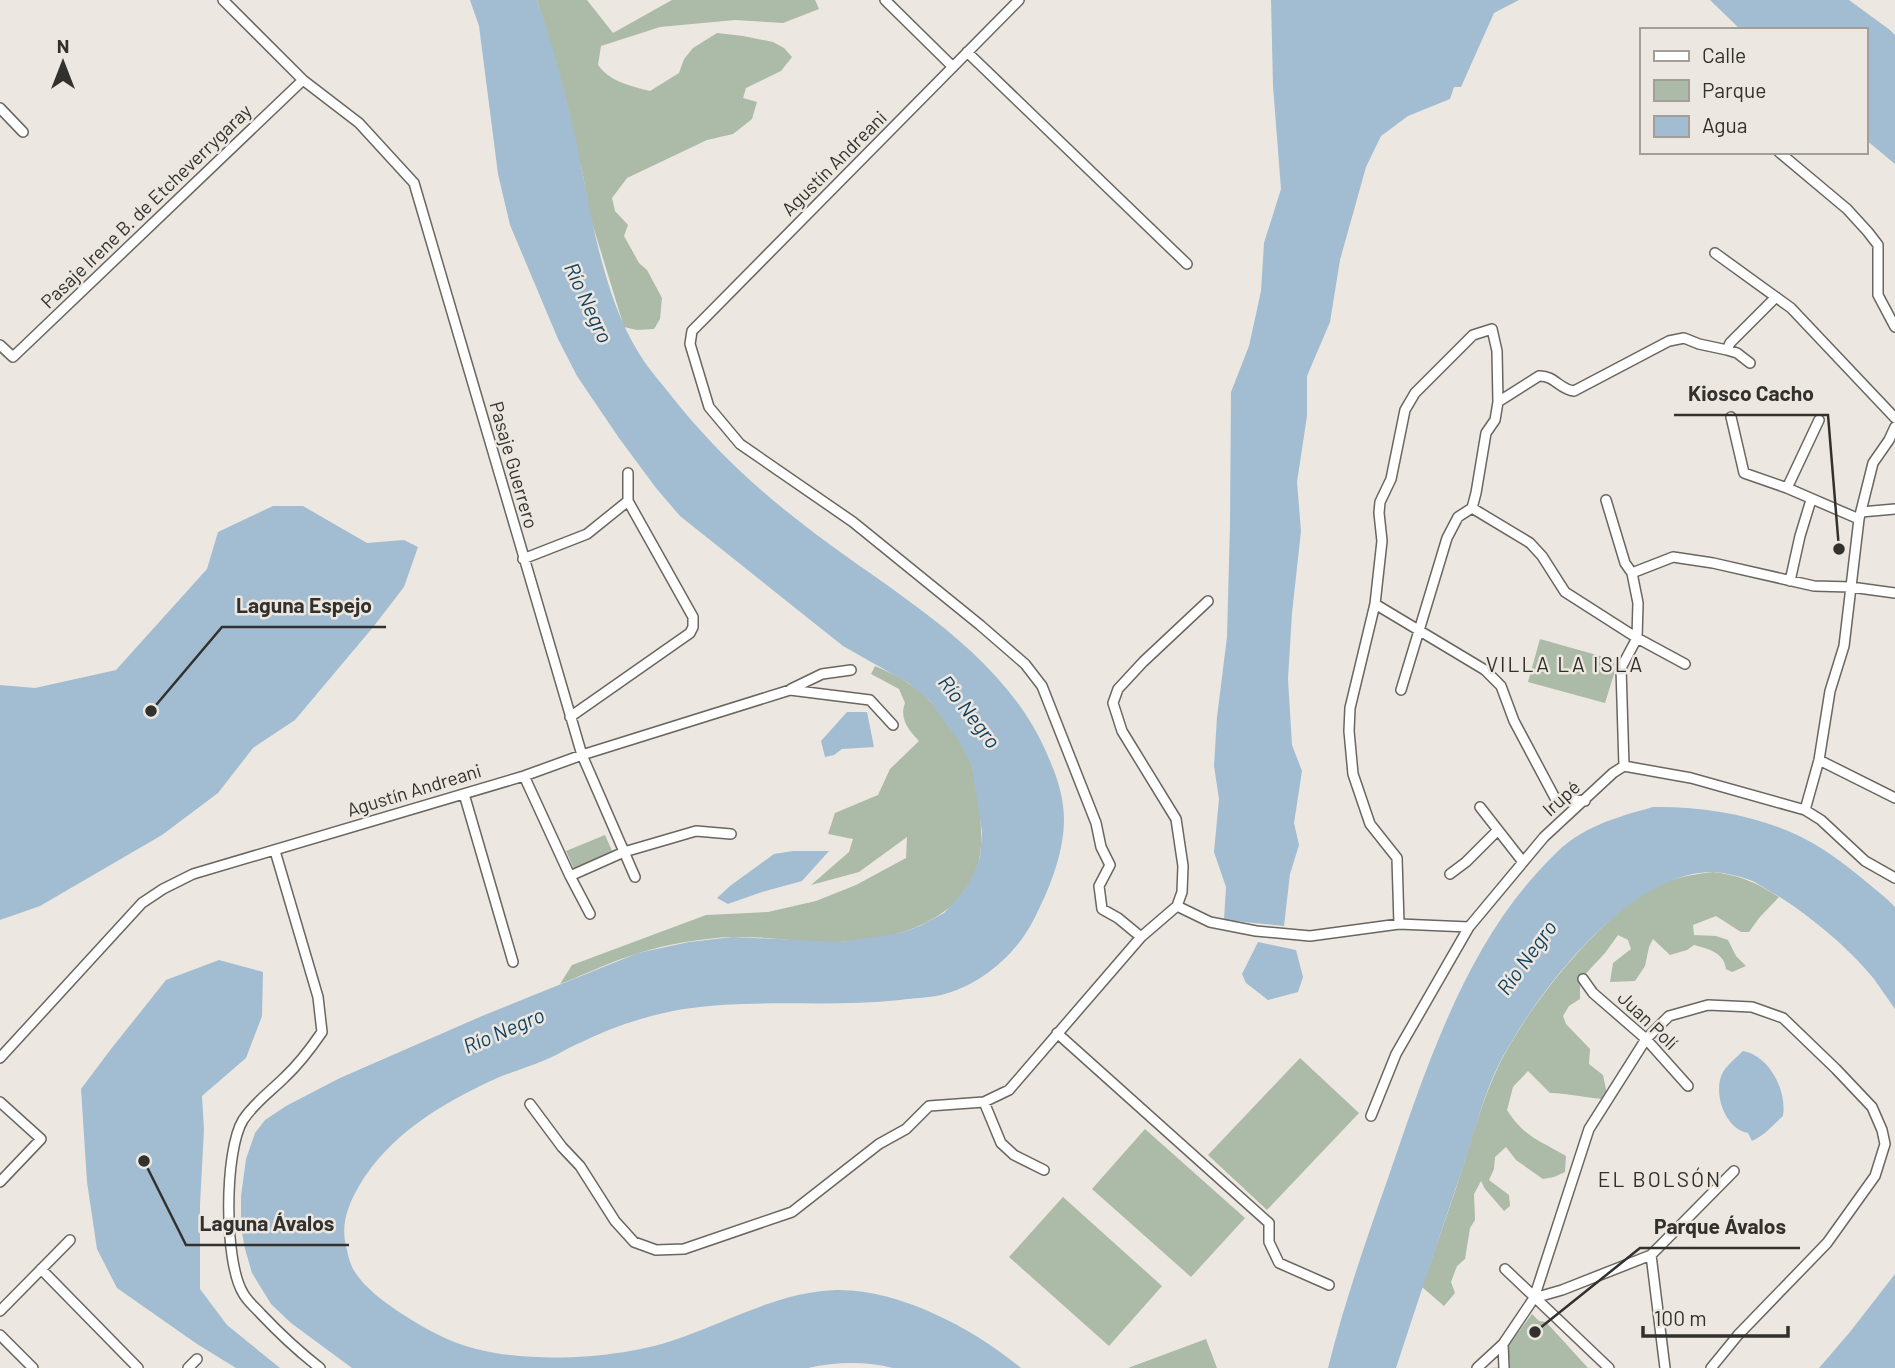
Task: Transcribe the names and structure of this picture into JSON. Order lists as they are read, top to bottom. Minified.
{"streets":{"street":["Agustín Andreani","Pasaje Irene B. de Etcheverrygaray","Pasaje Guerrero","Irupé","Juan Polí"]},"crossings":[["Agustín Andreani","Pasaje Guerrero"],["Pasaje Irene B. de Etcheverrygaray","Pasaje Guerrero"]],"districts":["VILLA LA ISLA","EL BOLSÓN"],"water":["Río Negro"],"places":["Kiosco Cacho","Laguna Espejo","Laguna Ávalos","Parque Ávalos"],"legend":["Calle","Parque","Agua"],"scale_bar":"100 m","north":"top"}
